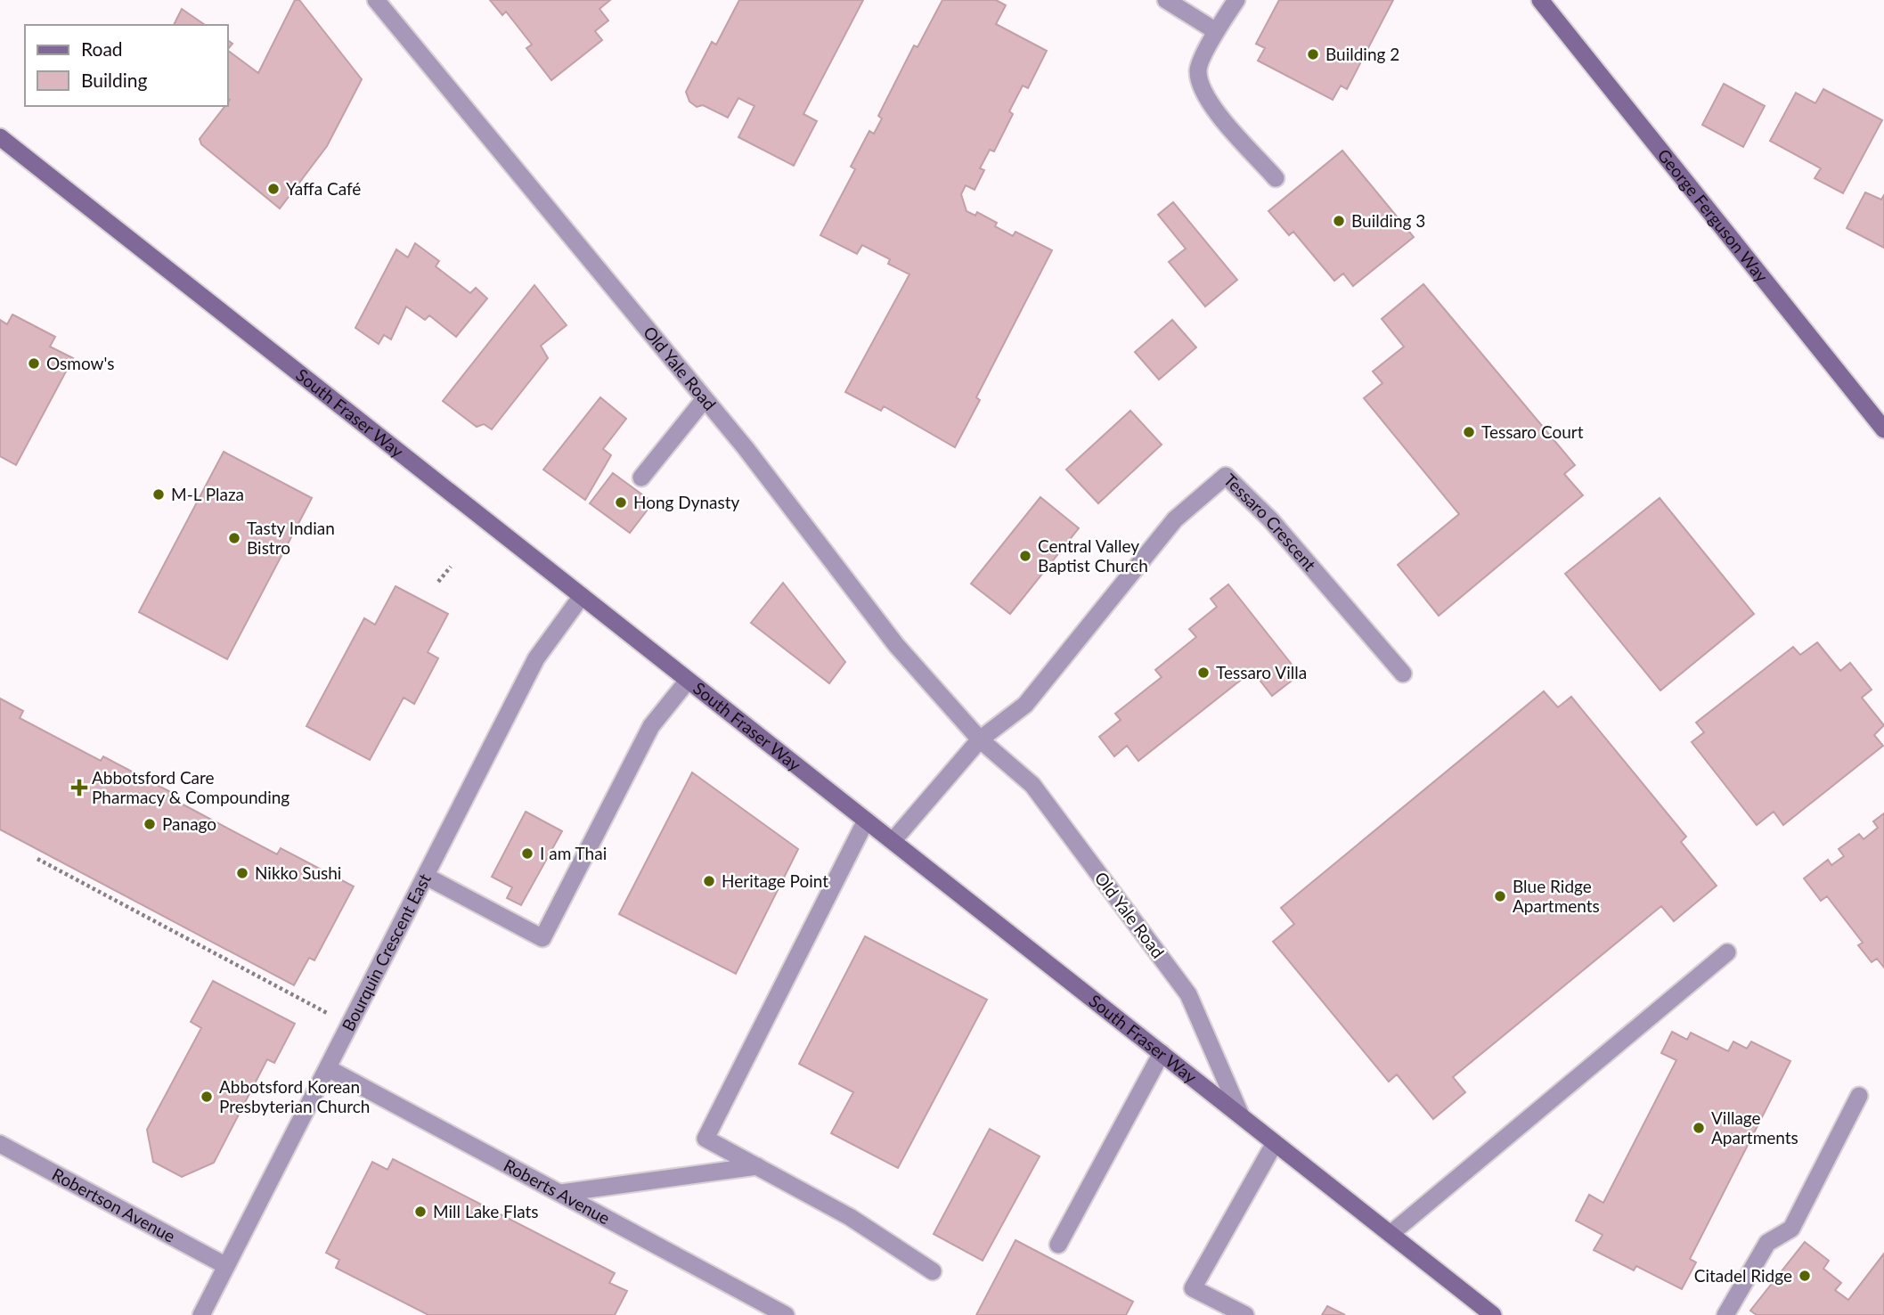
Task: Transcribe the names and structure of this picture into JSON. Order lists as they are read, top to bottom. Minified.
{"streets":{"main road":["George Ferguson Way","South Fraser Way"],"street":["Old Yale Road","Tessaro Crescent","Bourquin Crescent East","Roberts Avenue","Robertson Avenue"]},"crossings":[["Old Yale Road","South Fraser Way"],["Old Yale Road","Tessaro Crescent"],["South Fraser Way","Bourquin Crescent East"],["Bourquin Crescent East","Roberts Avenue"],["Bourquin Crescent East","Robertson Avenue"]],"places":{"other":["Building 2","Yaffa Café","Building 3","Osmow's","Tessaro Court","M-L Plaza","Hong Dynasty","Tasty Indian Bistro","Central Valley Baptist Church","Tessaro Villa","Panago","I am Thai","Nikko Sushi","Heritage Point","Blue Ridge Apartments","Abbotsford Korean Presbyterian Church","Village Apartments","Mill Lake Flats","Citadel Ridge"],"health":["Abbotsford Care Pharmacy & Compounding"]},"legend":["Road","Building"]}
